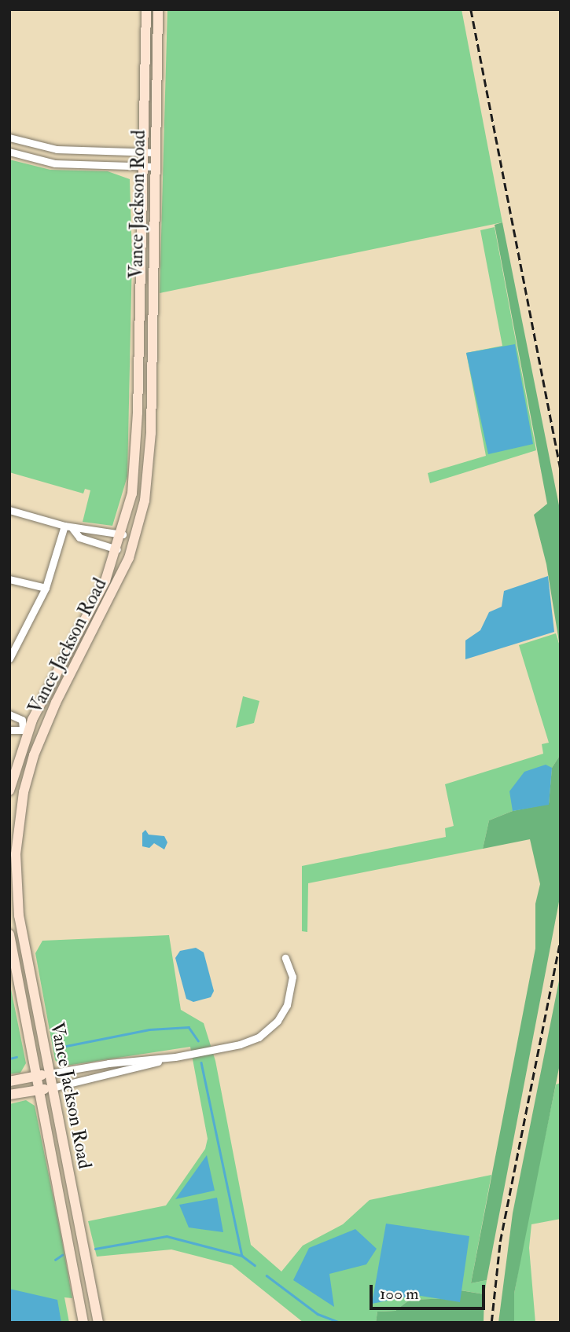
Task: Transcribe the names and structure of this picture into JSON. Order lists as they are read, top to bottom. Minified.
{"streets":{"main road":["Vance Jackson Road"]},"scale_bar":"100 m"}
